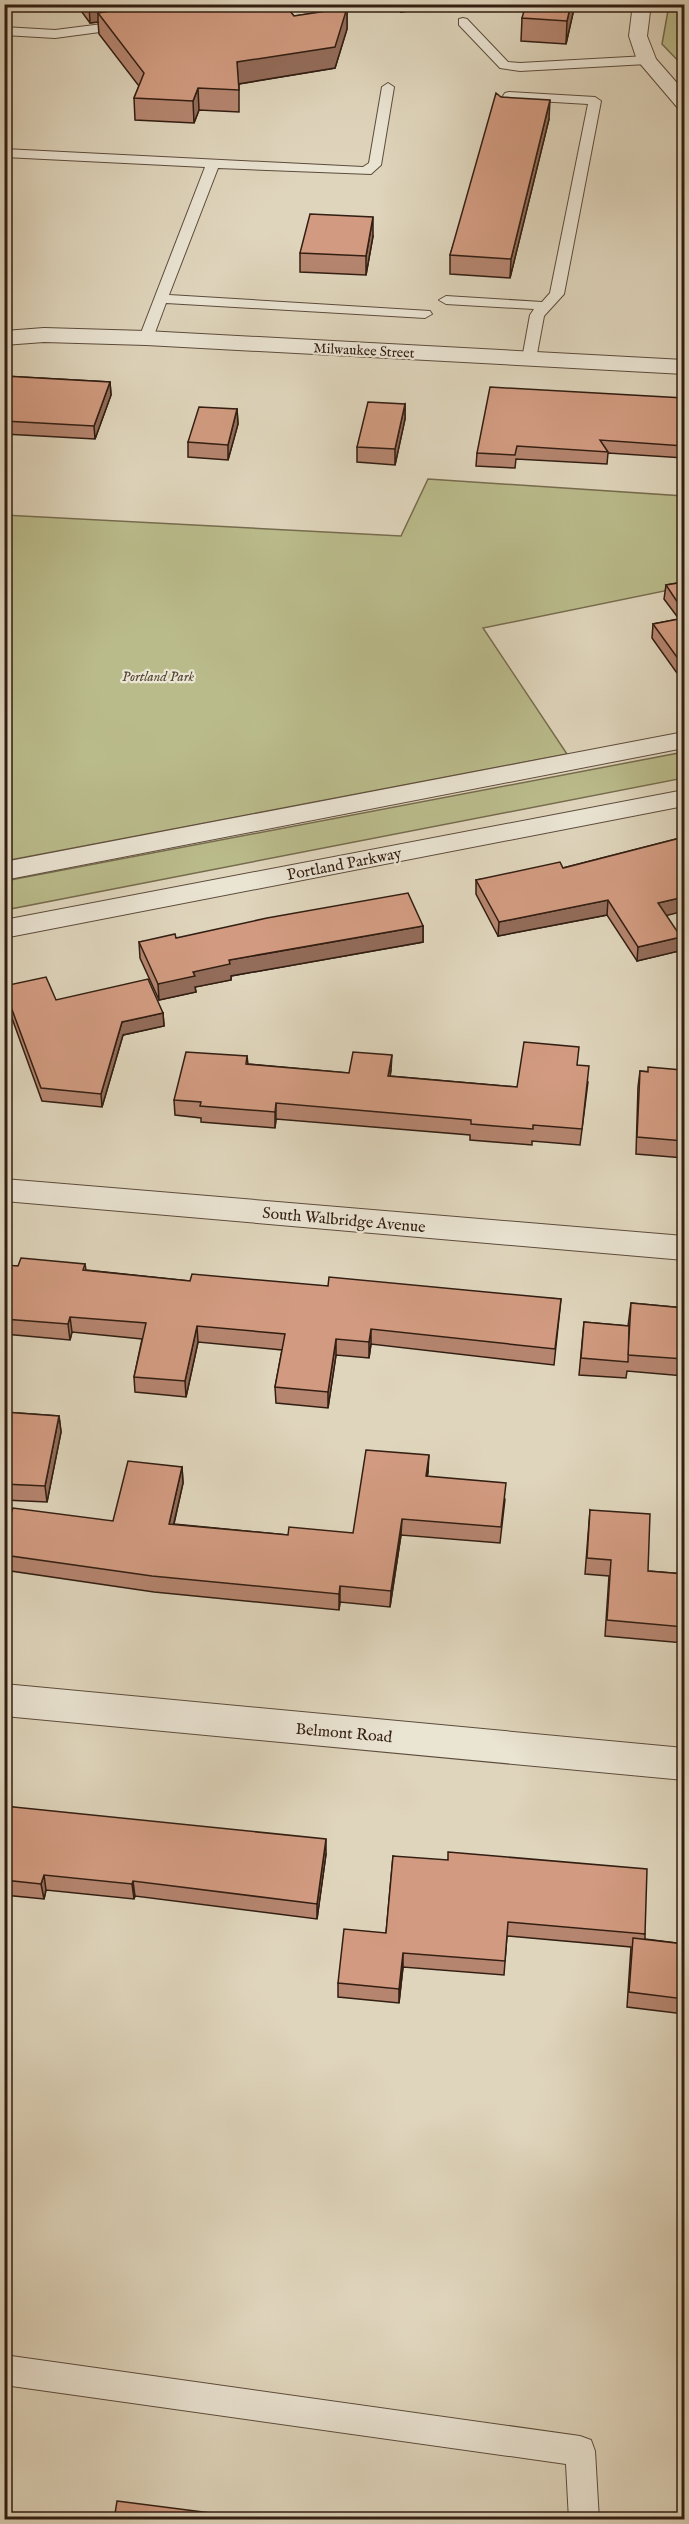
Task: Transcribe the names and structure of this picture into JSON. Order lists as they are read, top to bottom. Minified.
{"streets":{"street":["Milwaukee Street","Portland Parkway","South Walbridge Avenue","Belmont Road"]},"parks":["Portland Park"]}
